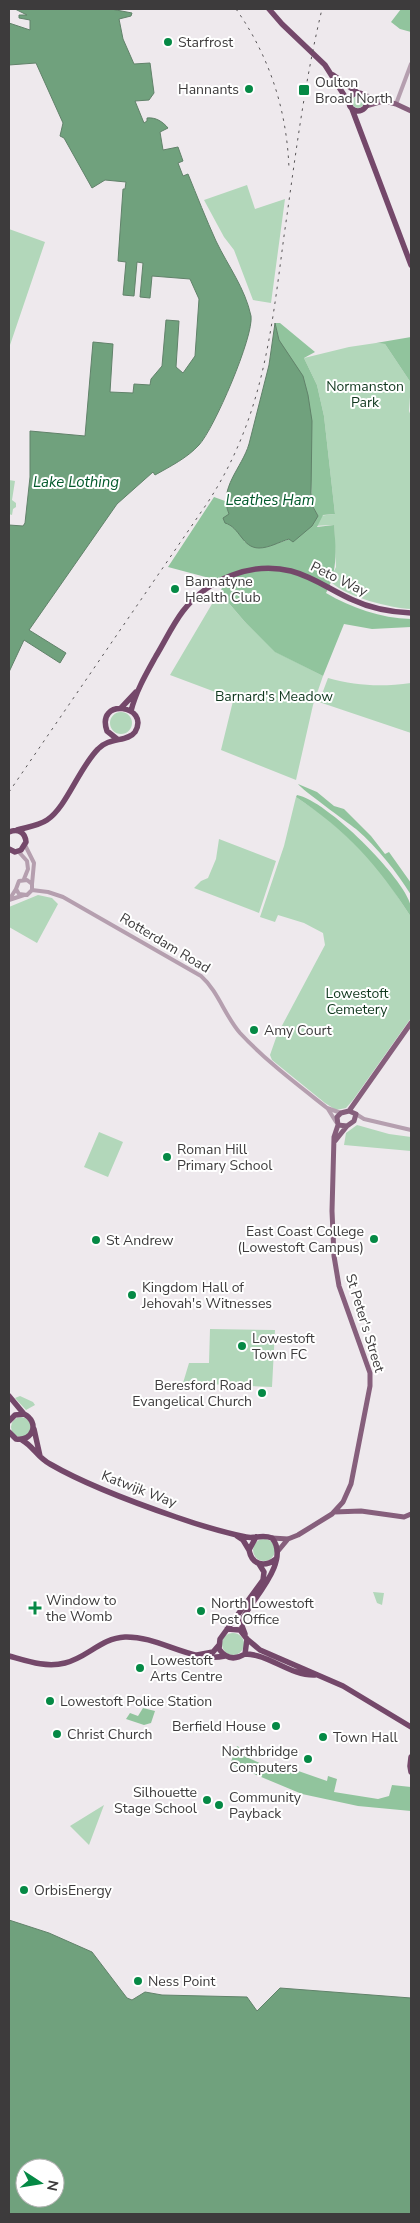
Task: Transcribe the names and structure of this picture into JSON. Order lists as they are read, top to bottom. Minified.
{"streets":{"highway":["Peto Way","Katwijk Way"],"main road":["St Peter's Street"],"street":["Rotterdam Road"]},"crossings":[["Rotterdam Road","St Peter's Street"],["St Peter's Street","Katwijk Way"]],"water":["Lake Lothing","Leathes Ham"],"parks":["Normanston Park","Barnard's Meadow","Lowestoft Cemetery"],"places":{"other":["Starfrost","Hannants","Bannatyne Health Club","Amy Court","Roman Hill Primary School","East Coast College (Lowestoft Campus)","St Andrew","Kingdom Hall of Jehovah's Witnesses","Lowestoft Town FC","Beresford Road Evangelical Church","North Lowestoft Post Office","Lowestoft Arts Centre","Lowestoft Police Station","Berfield House","Christ Church","Town Hall","Northbridge Computers","Silhouette Stage School","Community Payback","OrbisEnergy","Ness Point"],"transit":["Oulton Broad North"],"health":["Window to the Womb"]},"north":"right"}
